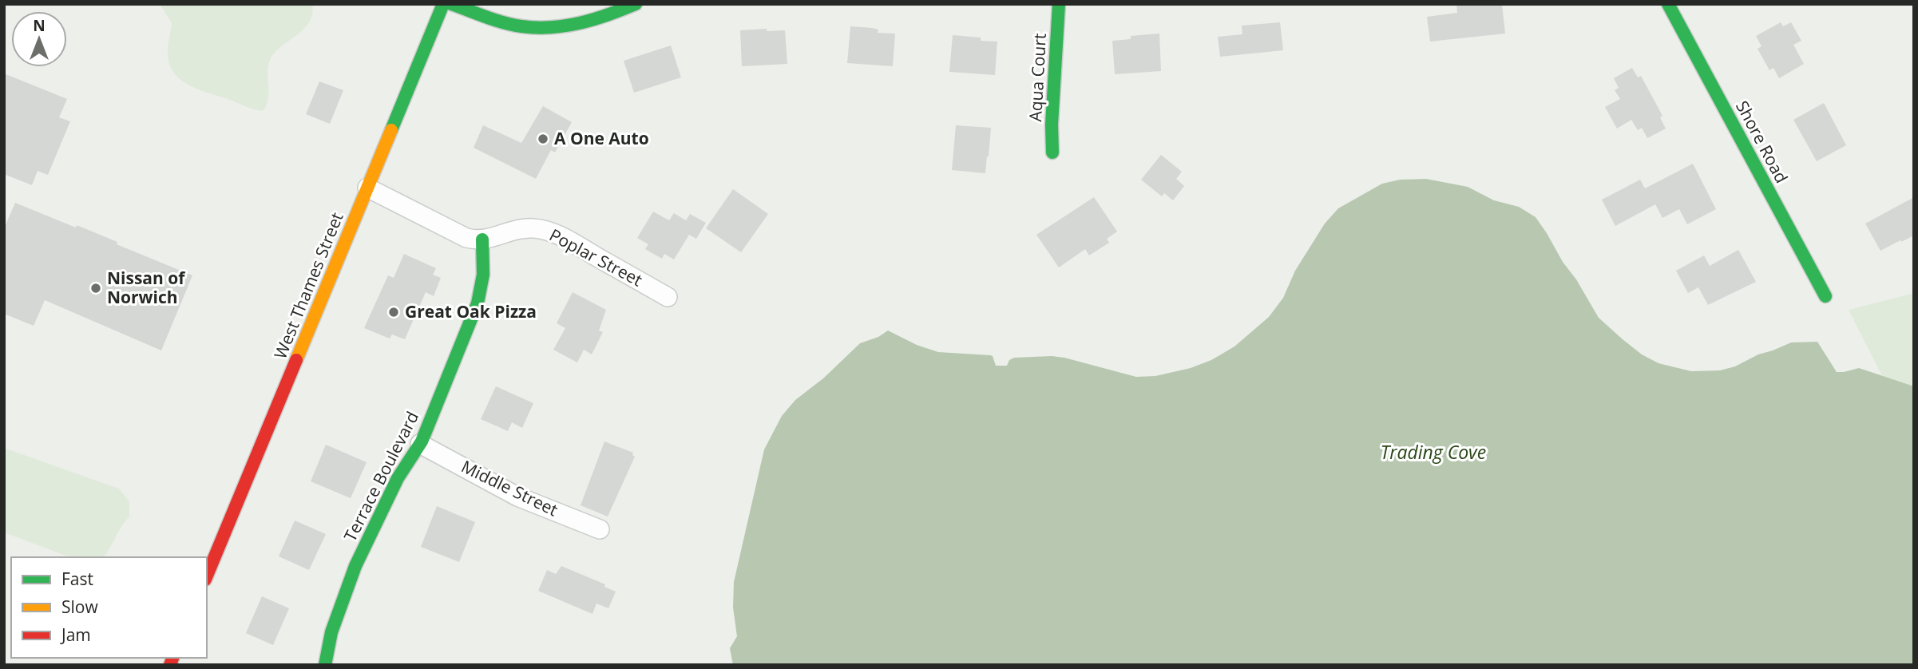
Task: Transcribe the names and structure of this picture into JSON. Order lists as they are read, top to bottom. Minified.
{"streets":{"street":["Aqua Court","Shore Road","Poplar Street","West Thames Street","Terrace Boulevard","Middle Street"]},"crossings":[["Poplar Street","West Thames Street"],["Poplar Street","Terrace Boulevard"],["Terrace Boulevard","Middle Street"]],"water":["Trading Cove"],"places":["A One Auto","Nissan of Norwich","Great Oak Pizza"],"legend":["Fast","Slow","Jam"],"north":"top"}
